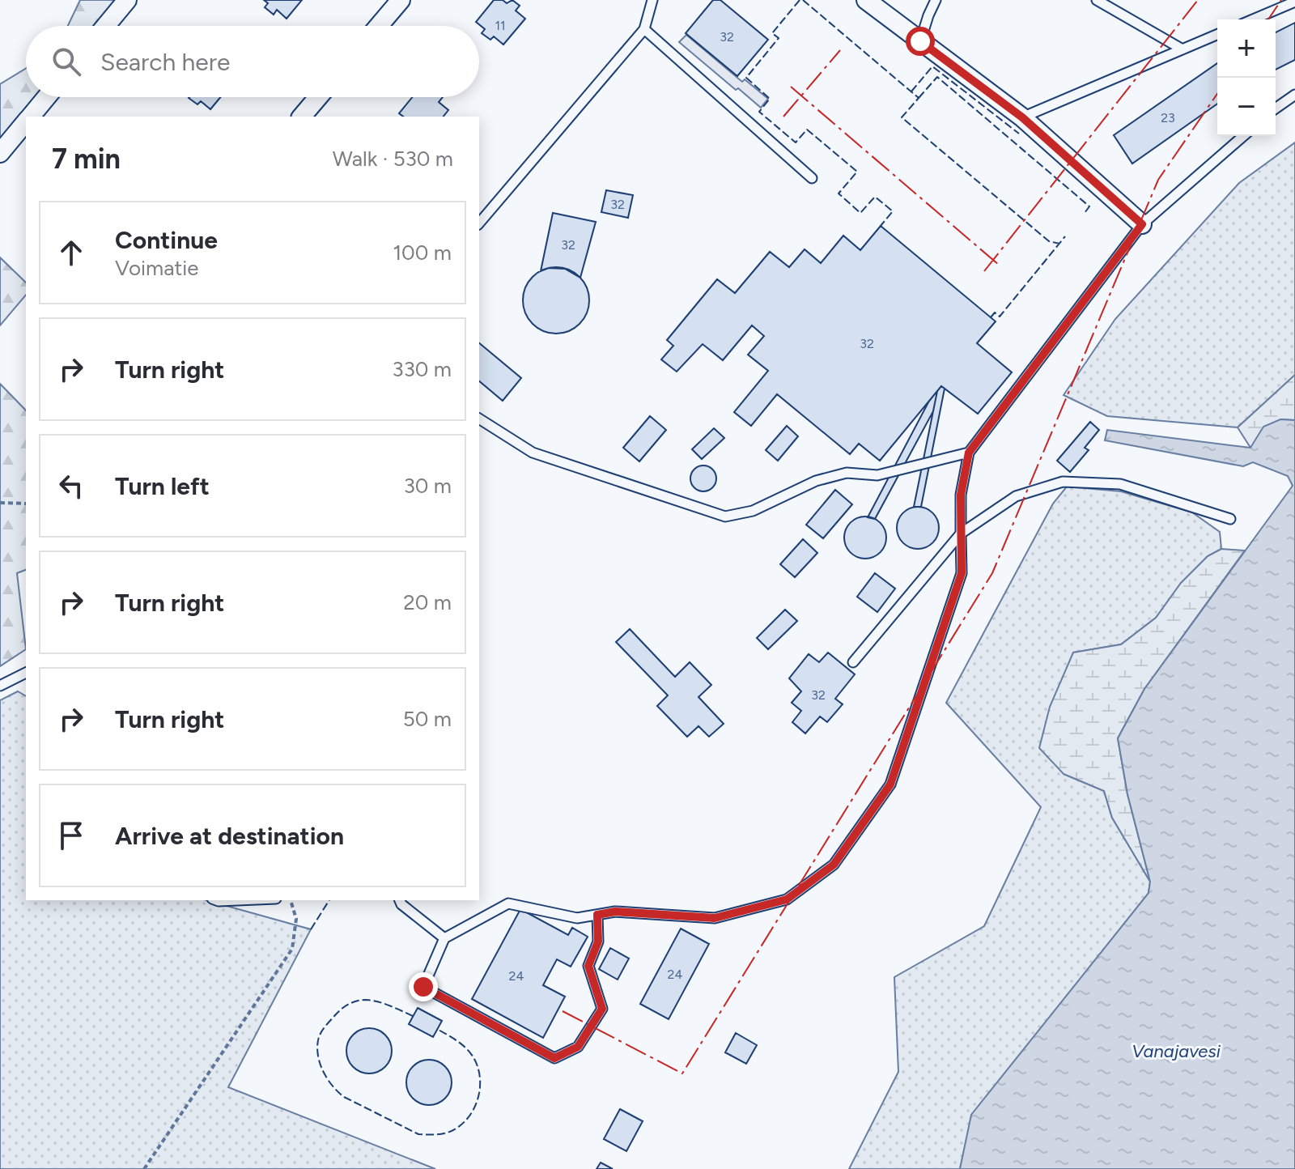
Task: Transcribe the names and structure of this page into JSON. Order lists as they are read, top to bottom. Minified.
{"water":["Vanajavesi"],"house_numbers":["11","32","23","32","32","32","32","24","24"],"page":{"map_buttons":["+","−"],"search":"Search here","heading":["7 min","Walk · 530 m"],"list":[["Continue","Voimatie","100 m"],["Turn right","330 m"],["Turn left","30 m"],["Turn right","20 m"],["Turn right","50 m"],"Arrive at destination"]}}
